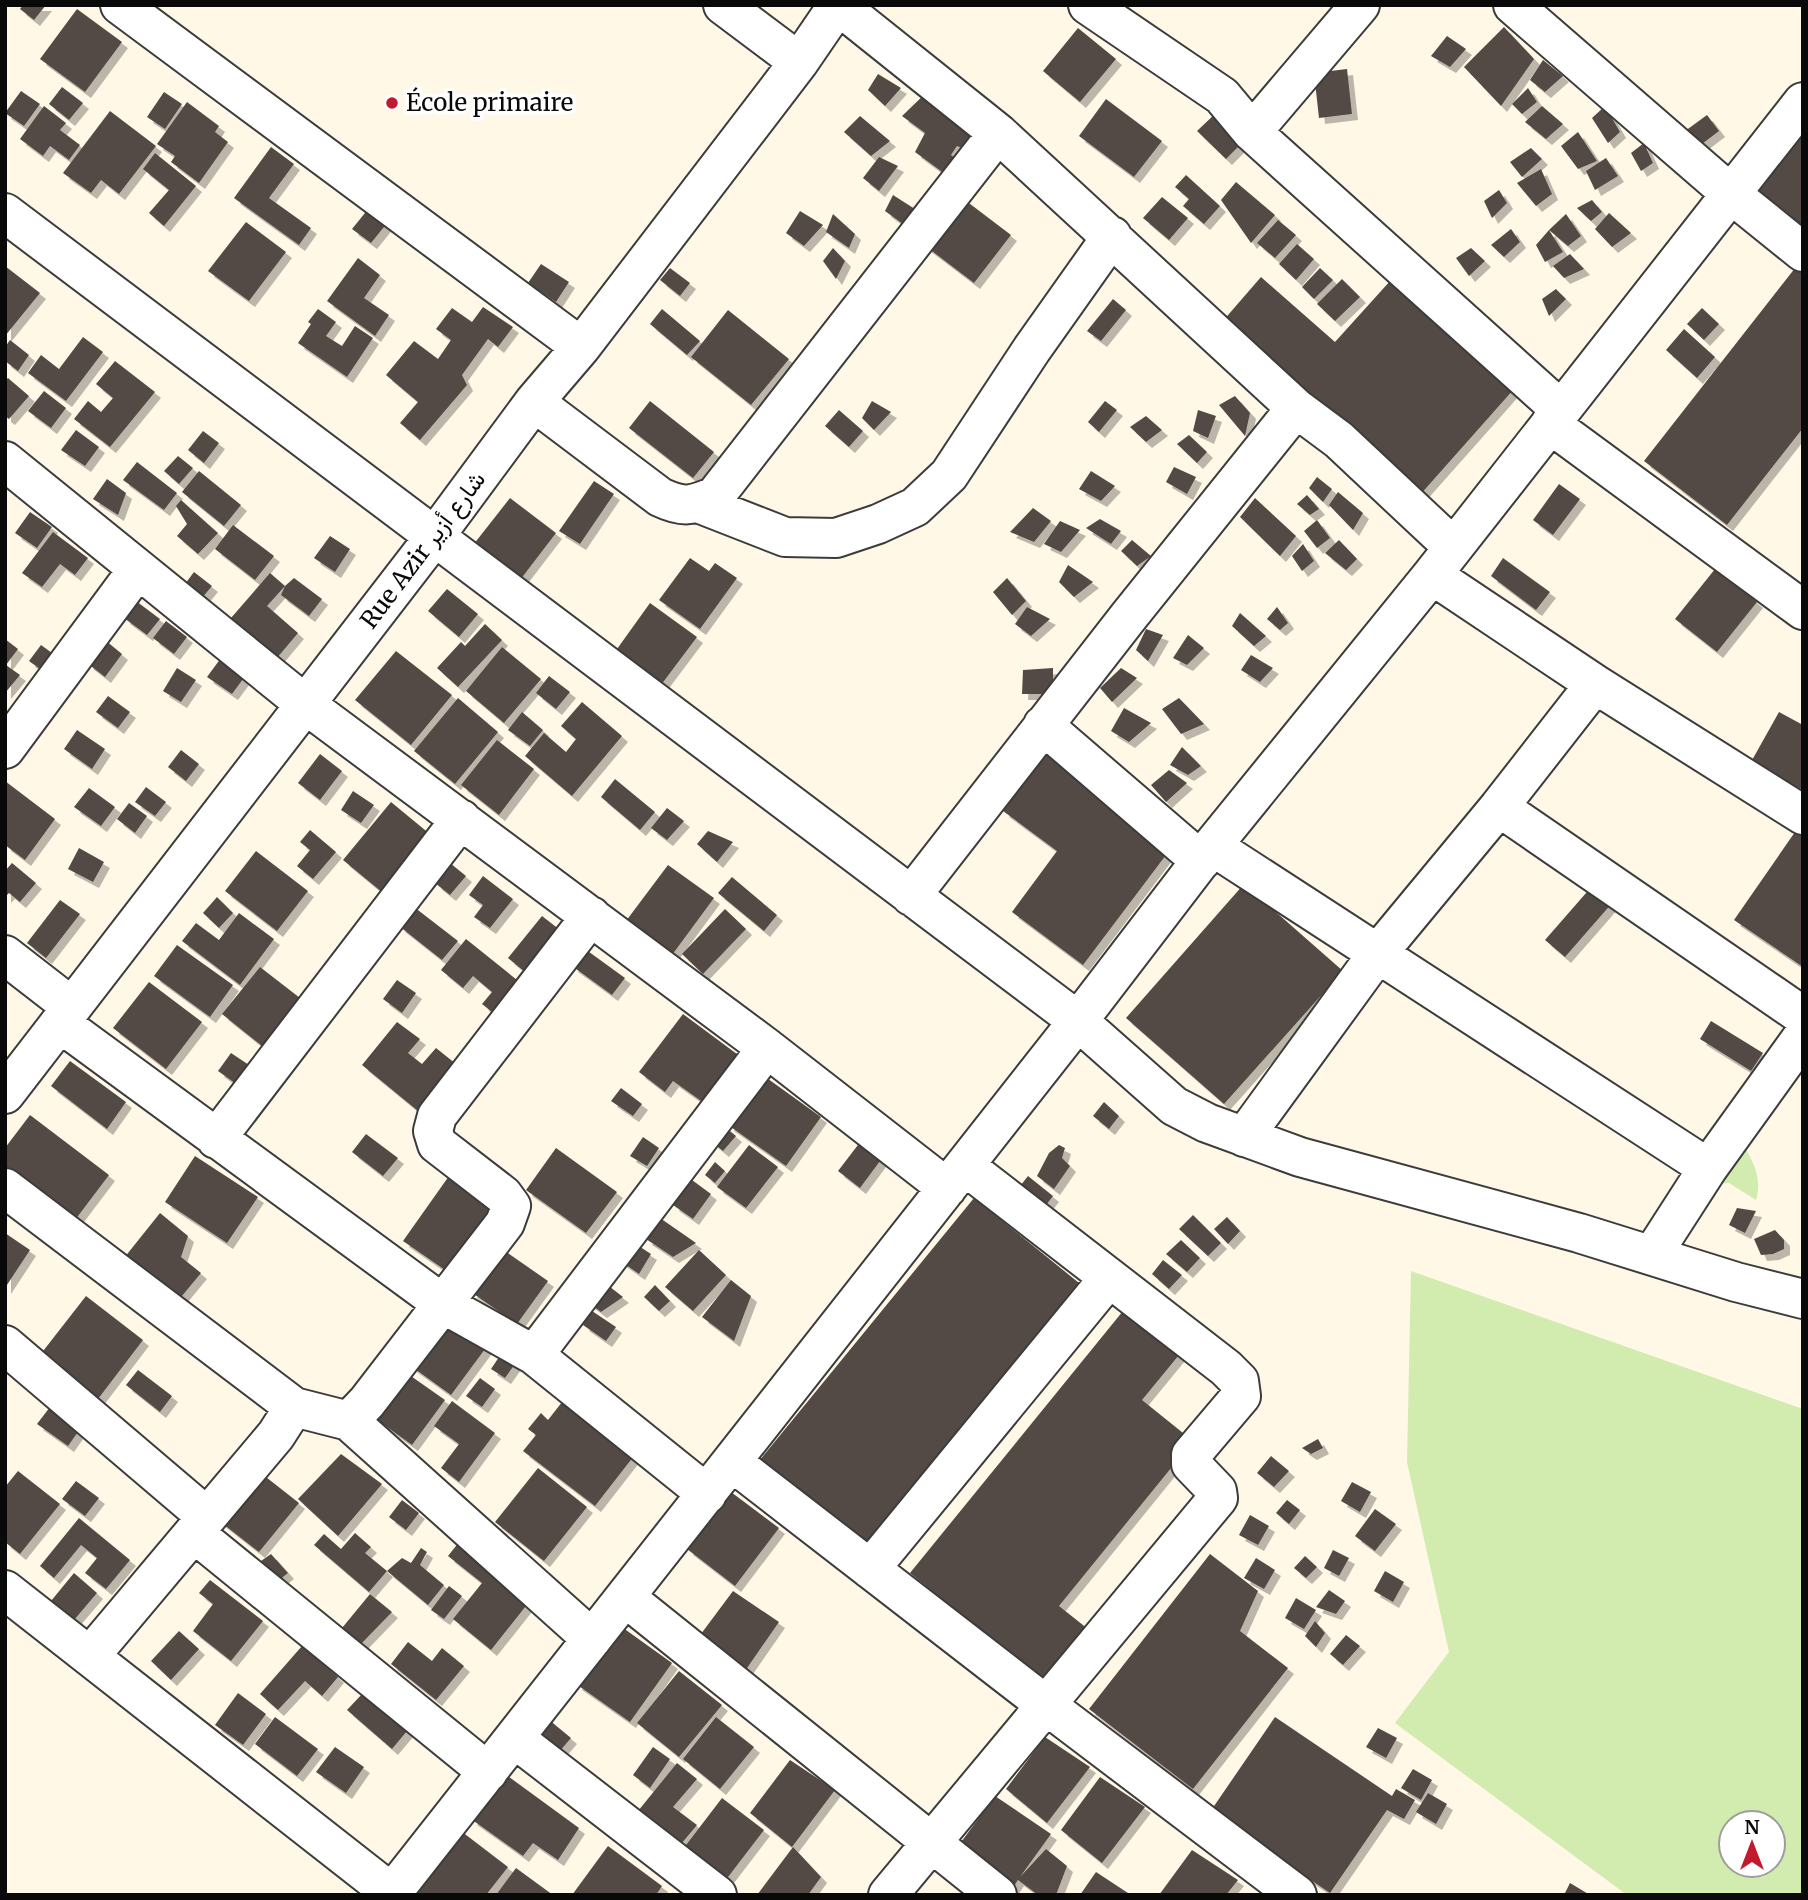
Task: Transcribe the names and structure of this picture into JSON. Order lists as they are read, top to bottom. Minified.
{"streets":{"street":["Rue Azir شارع أزير"]},"places":["École primaire"],"north":"top"}
